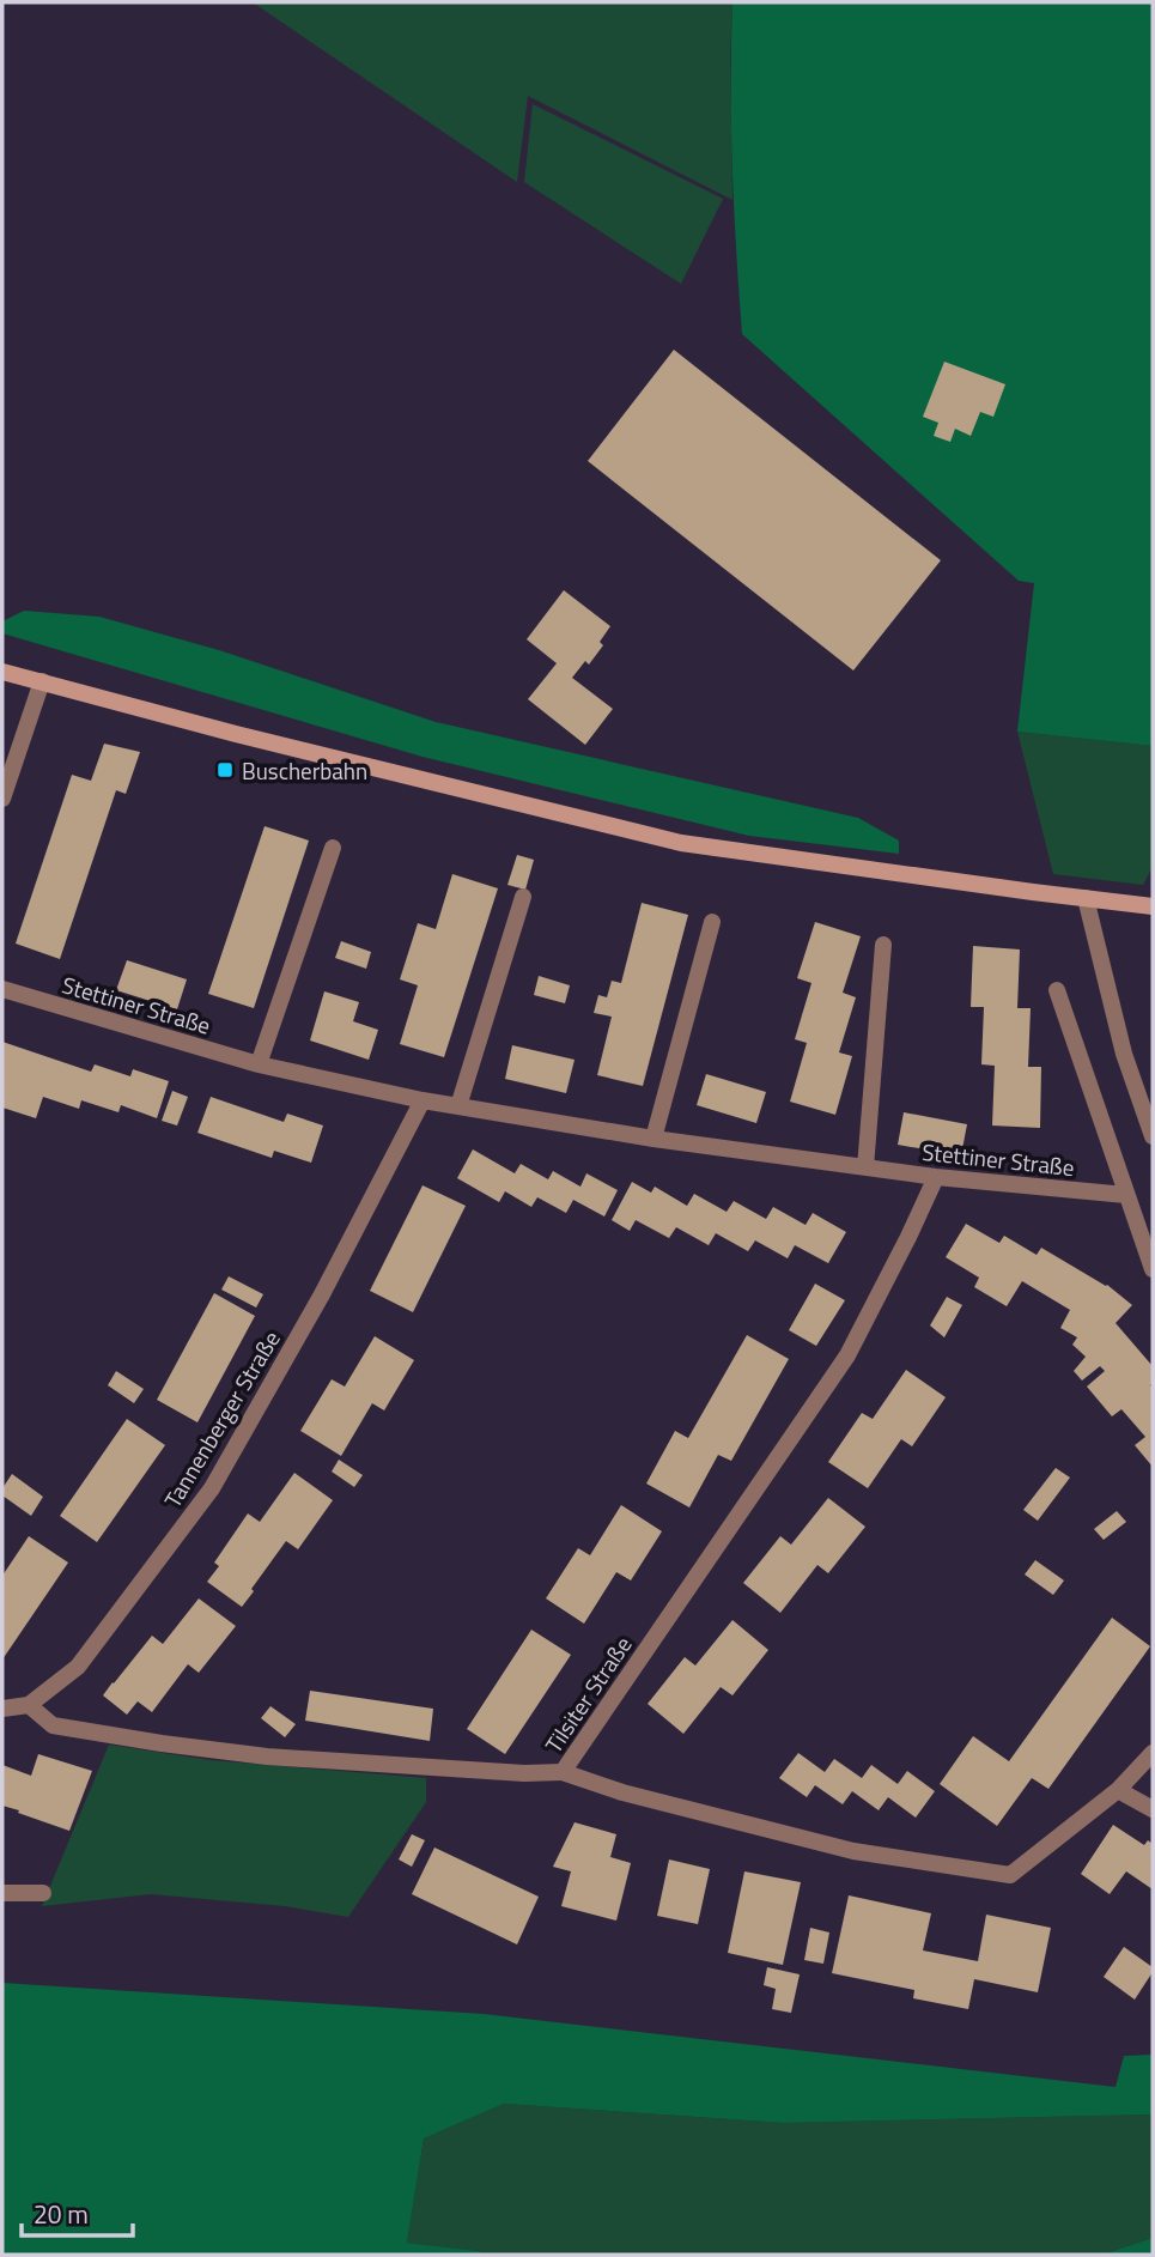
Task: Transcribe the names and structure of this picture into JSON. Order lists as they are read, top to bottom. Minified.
{"streets":{"street":["Stettiner Straße","Tannenberger Straße","Tilsiter Straße"]},"crossings":[["Stettiner Straße","Tannenberger Straße"],["Stettiner Straße","Tilsiter Straße"]],"places":{"transit":["Buscherbahn"]},"scale_bar":"20 m"}
